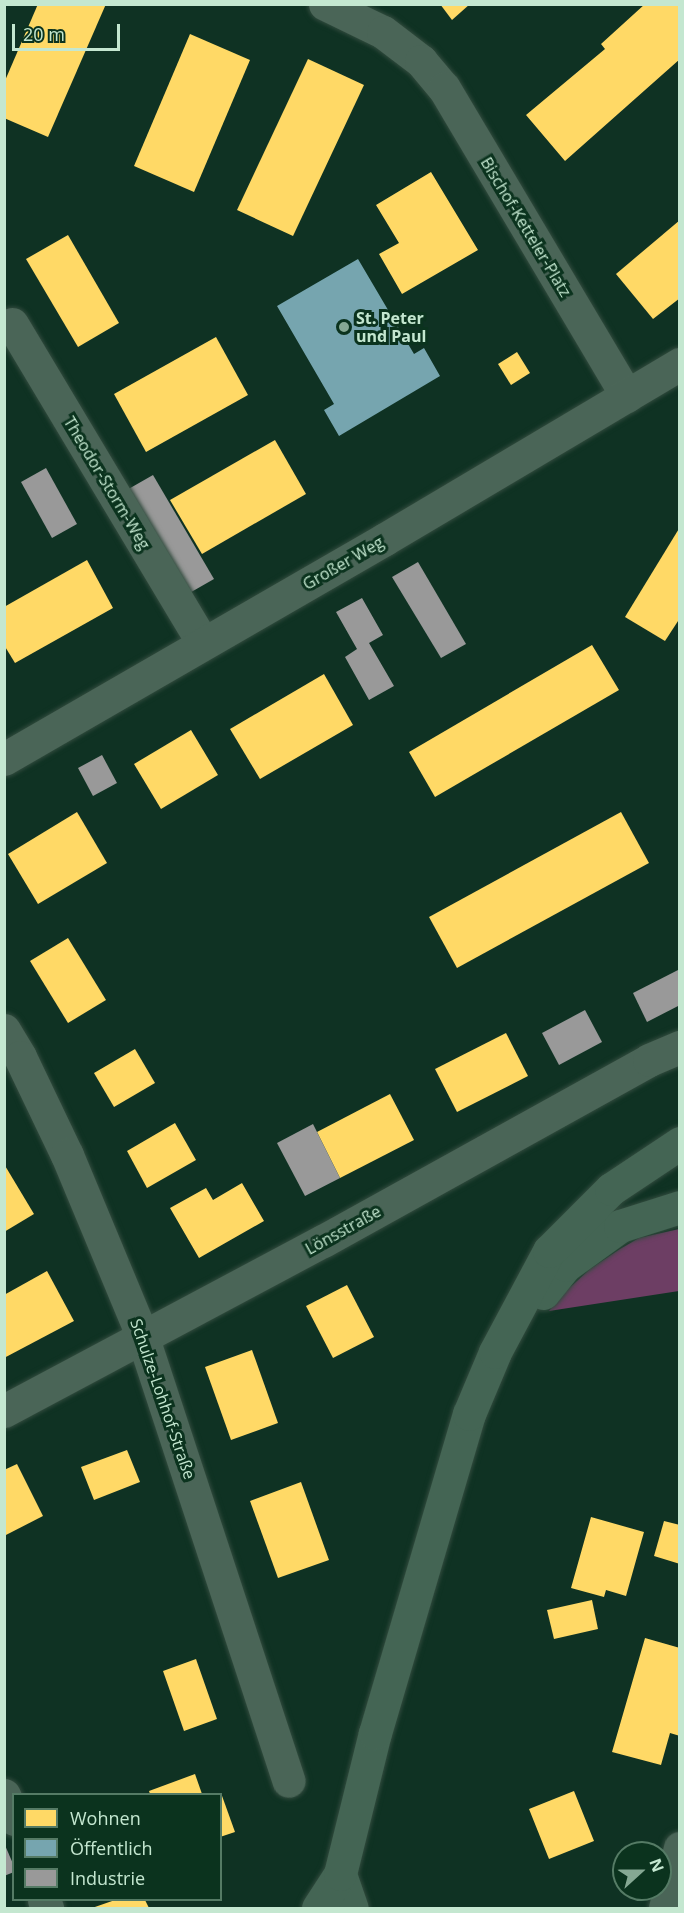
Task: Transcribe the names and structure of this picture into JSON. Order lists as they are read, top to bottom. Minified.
{"streets":{"street":["Bischof-Ketteler-Platz","Theodor-Storm-Weg","Großer Weg","Lönsstraße","Schulze-Lohhof-Straße"]},"crossings":[["Bischof-Ketteler-Platz","Großer Weg"],["Theodor-Storm-Weg","Großer Weg"],["Lönsstraße","Schulze-Lohhof-Straße"]],"places":["St. Peter und Paul"],"legend":["Wohnen","Öffentlich","Industrie"],"scale_bar":"20 m","north":"right"}
